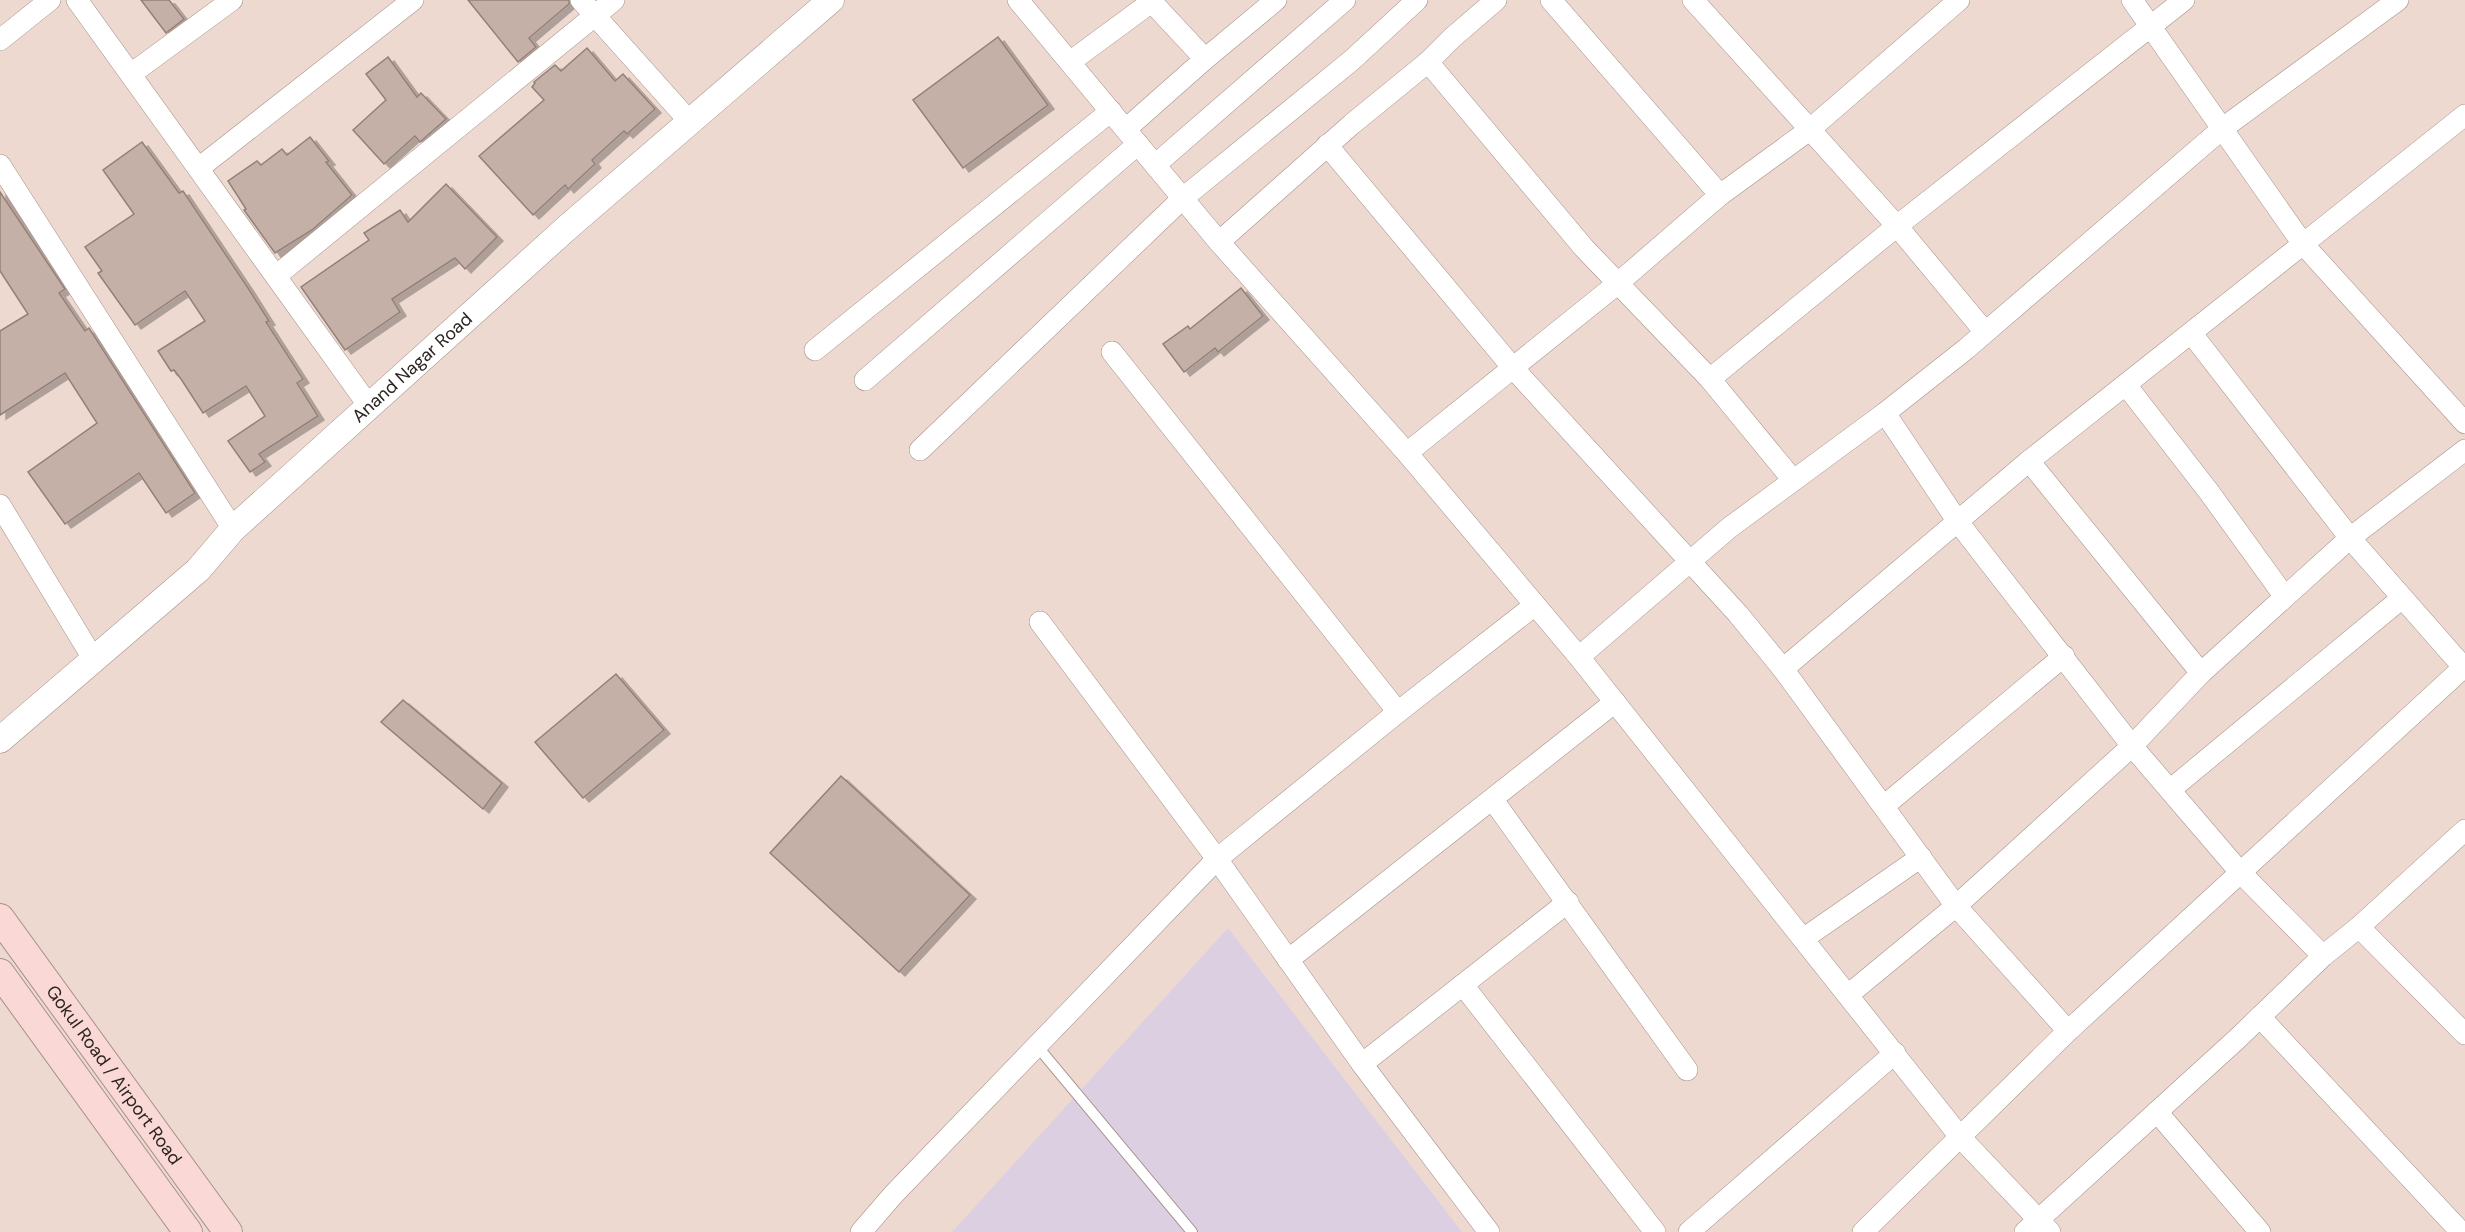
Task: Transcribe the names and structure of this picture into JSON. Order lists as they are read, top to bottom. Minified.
{"streets":{"main road":["Gokul Road / Airport Road"],"street":["Anand Nagar Road"]}}
